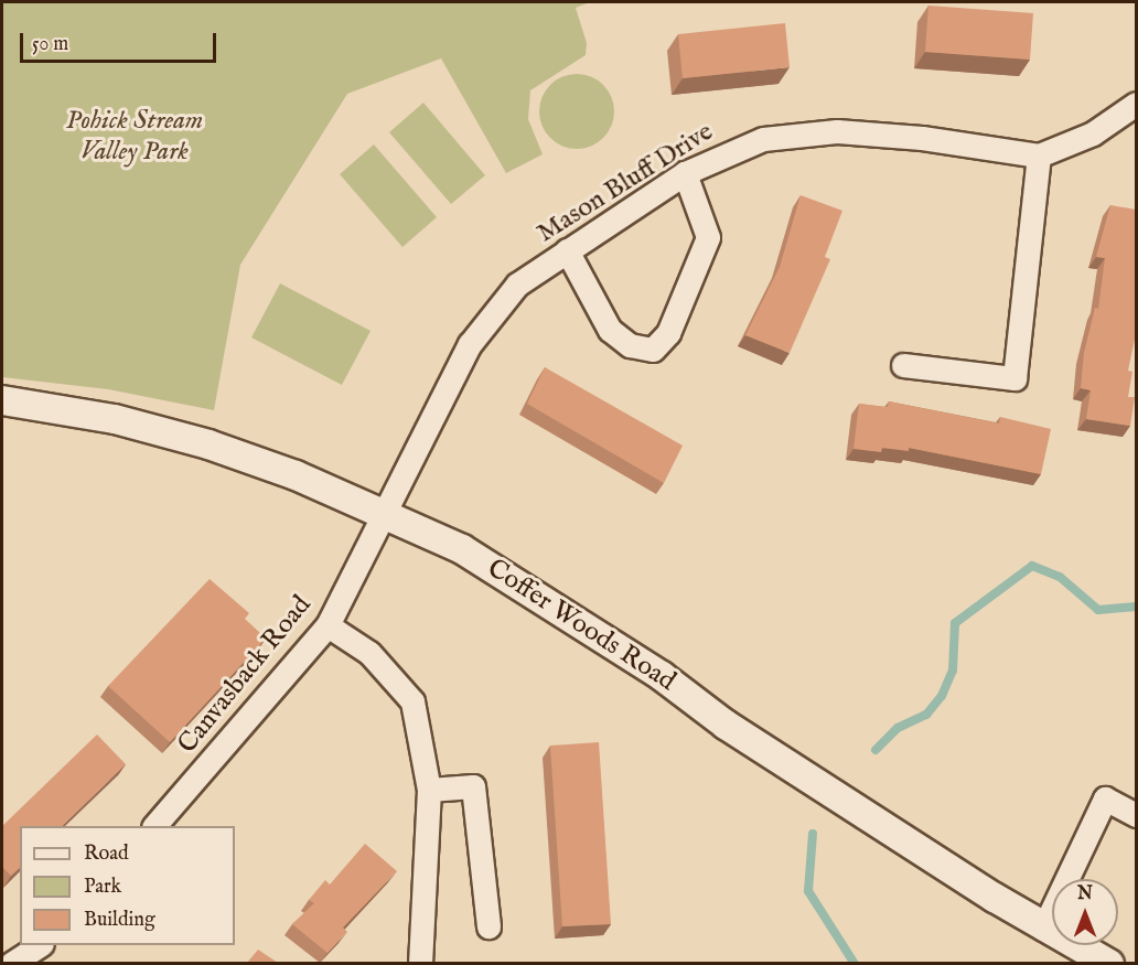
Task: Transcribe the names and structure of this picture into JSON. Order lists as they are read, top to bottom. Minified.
{"streets":{"street":["Mason Bluff Drive","Coffer Woods Road","Canvasback Road"]},"crossings":[["Mason Bluff Drive","Coffer Woods Road"],["Mason Bluff Drive","Canvasback Road"],["Coffer Woods Road","Canvasback Road"]],"parks":["Pohick Stream Valley Park"],"legend":["Road","Park","Building"],"scale_bar":"50 m","north":"top"}
